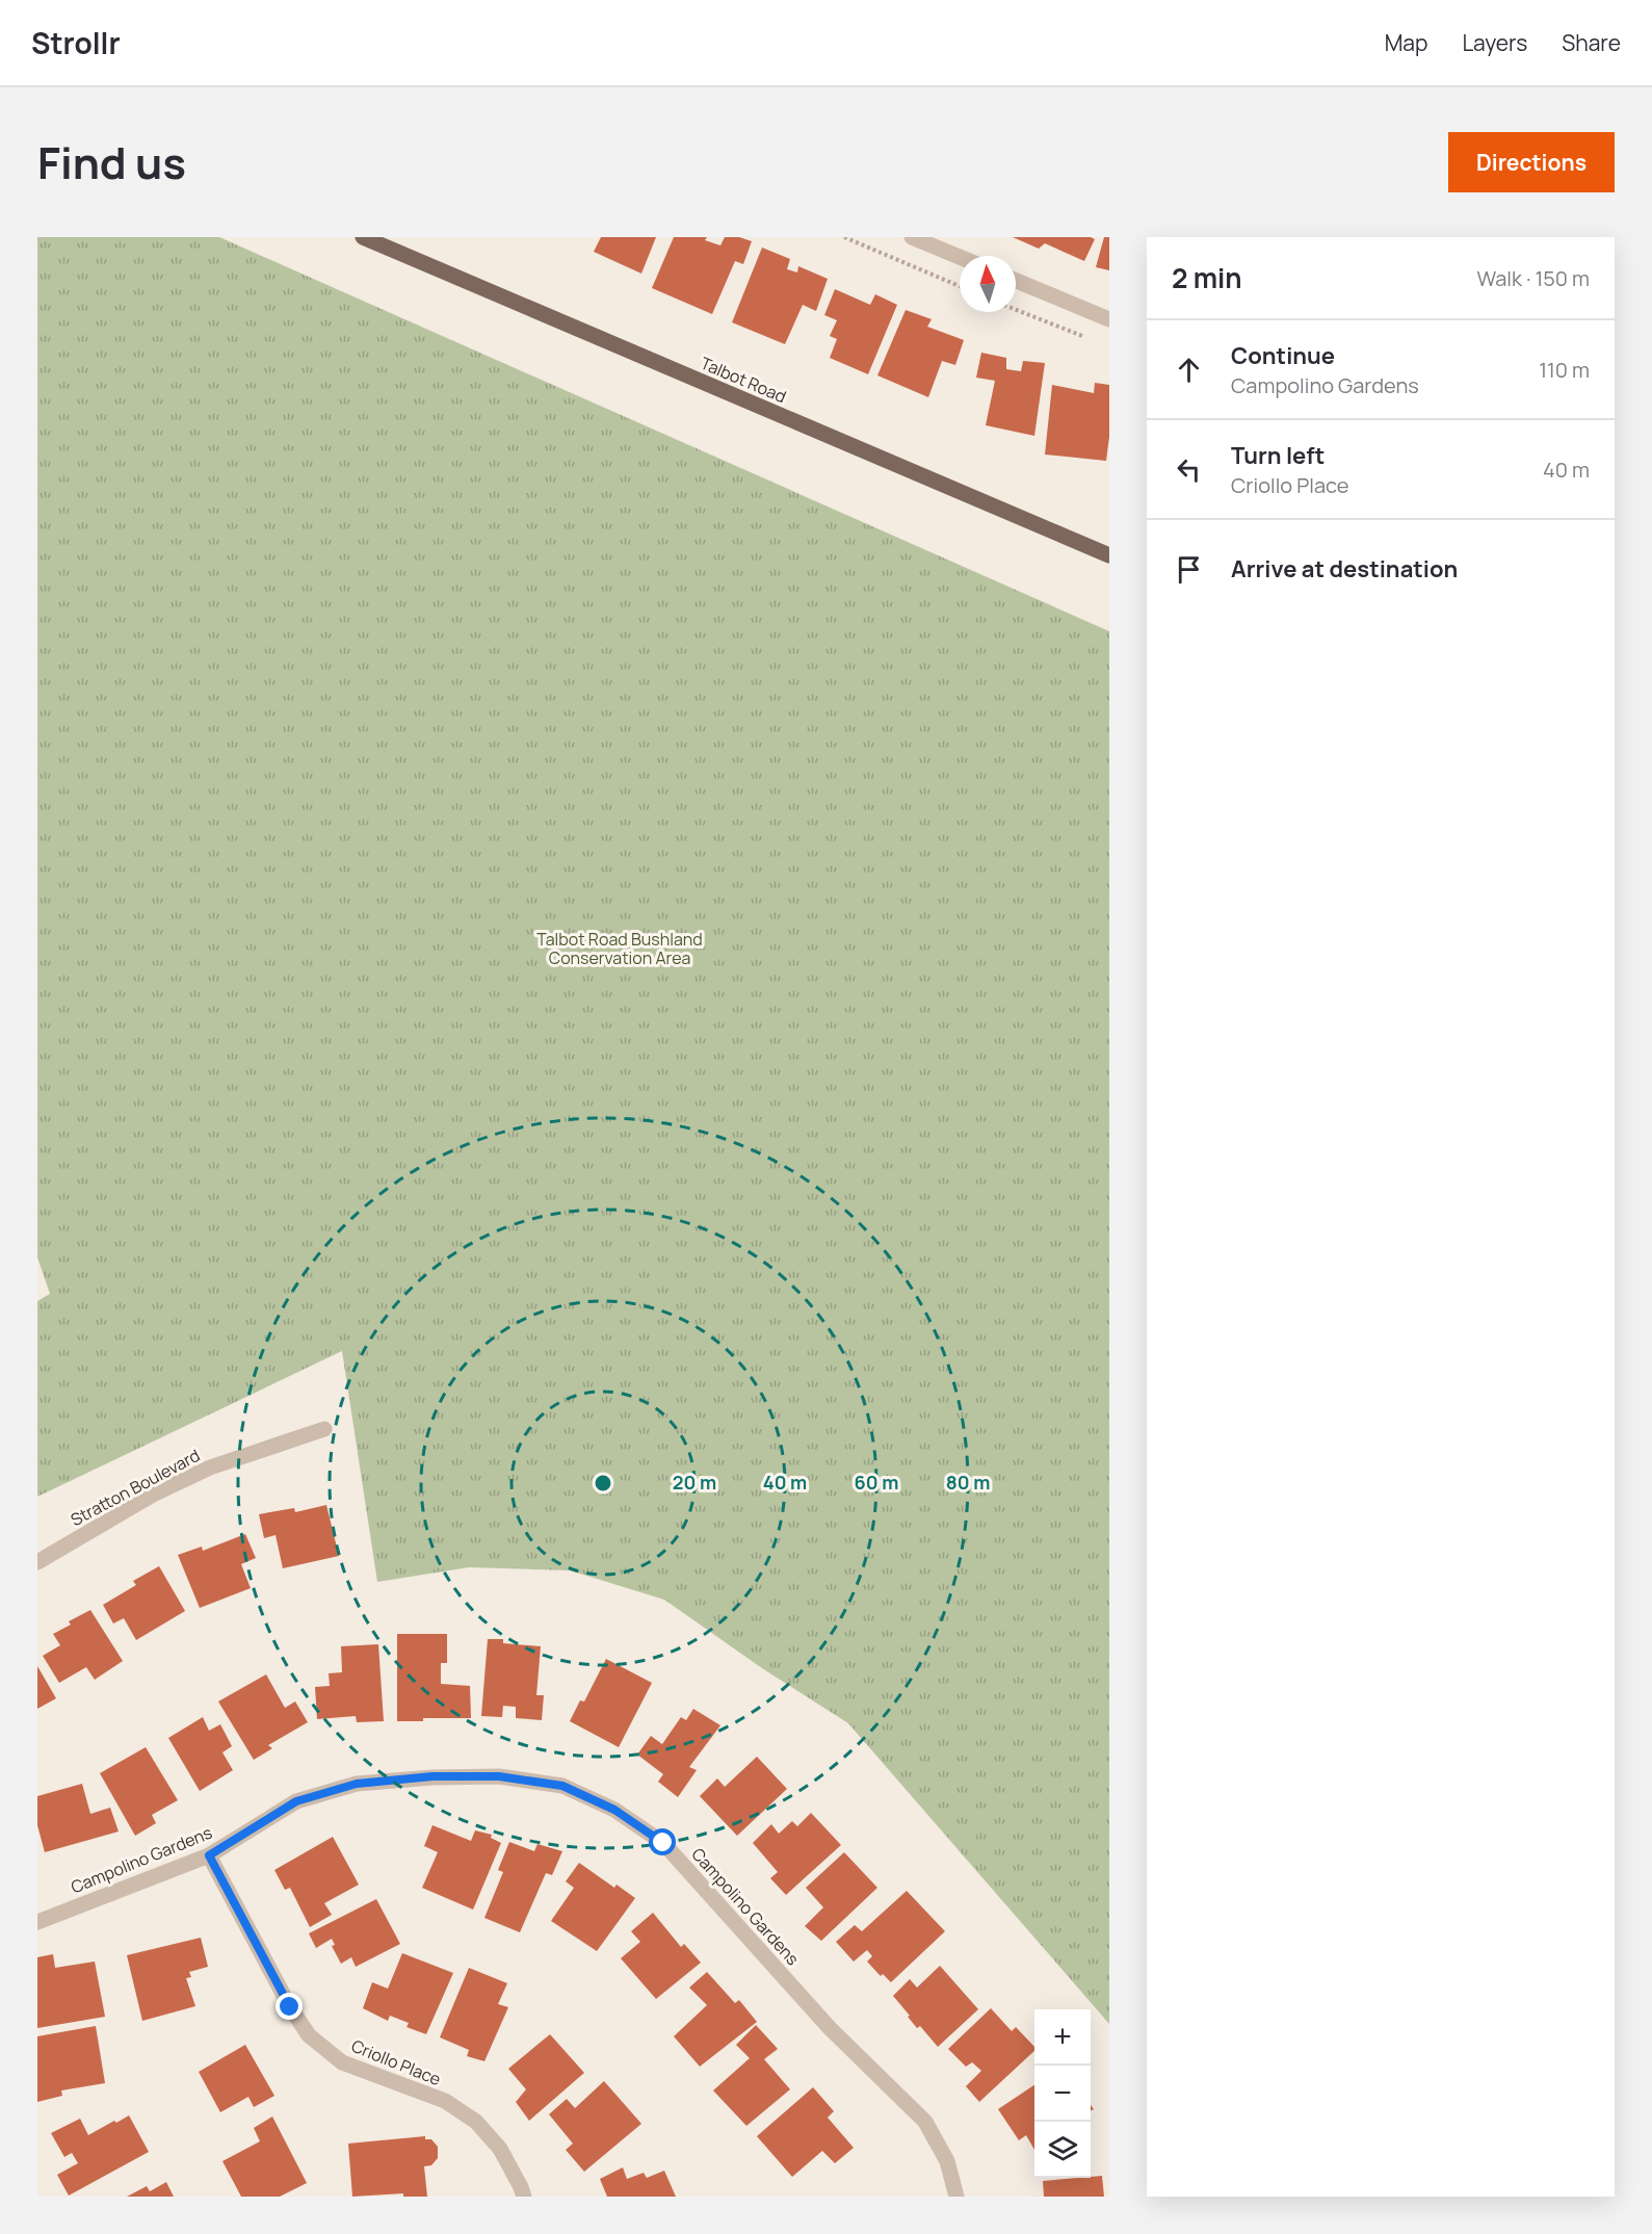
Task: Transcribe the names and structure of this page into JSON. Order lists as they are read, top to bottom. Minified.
{"streets":{"main road":["Talbot Road"],"street":["Stratton Boulevard","Campolino Gardens","Criollo Place"]},"crossings":[["Campolino Gardens","Criollo Place"]],"parks":["Talbot Road Bushland Conservation Area"],"north":"top","page":{"header":"Strollr","nav":["Map","Layers","Share"],"title":"Find us","buttons":"Directions","heading":["2 min","Walk · 150 m"],"list":[["Continue","Campolino Gardens","110 m"],["Turn left","Criollo Place","40 m"],"Arrive at destination"],"map_buttons":["+","−"]},"rings":["20 m","40 m","60 m","80 m"]}
